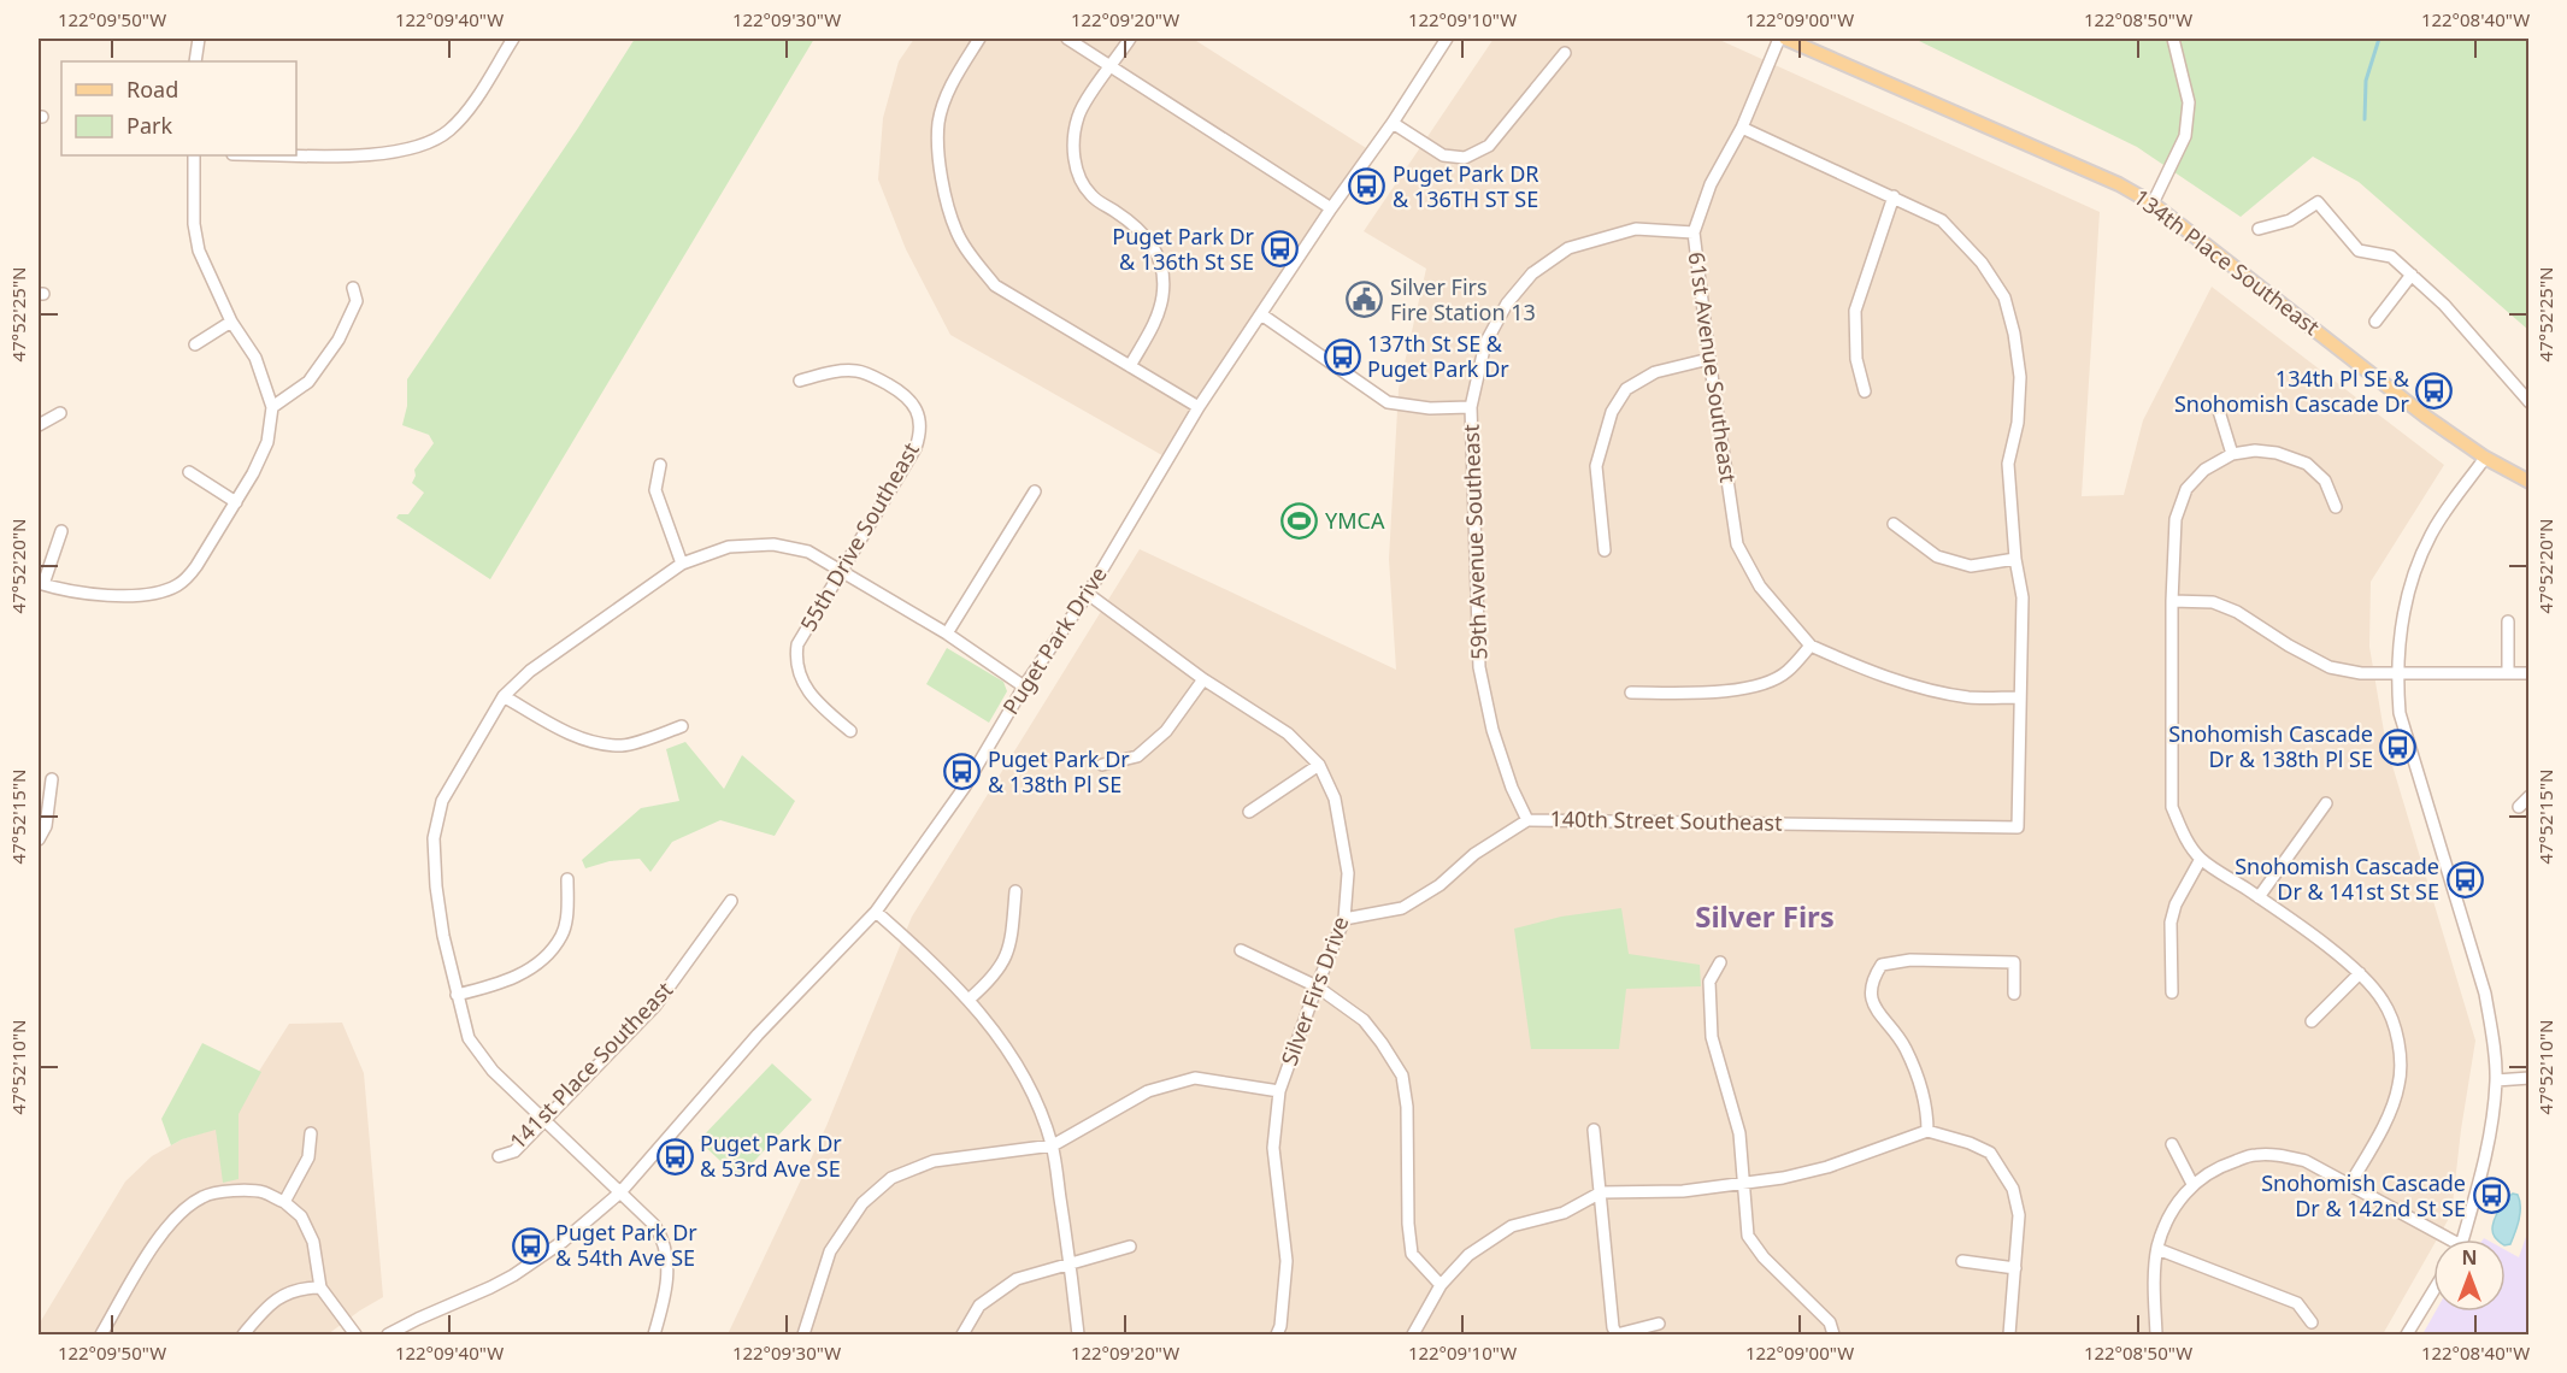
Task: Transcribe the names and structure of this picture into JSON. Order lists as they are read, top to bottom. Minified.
{"streets":{"main road":["134th Place Southeast"],"street":["61st Avenue Southeast","55th Drive Southeast","59th Avenue Southeast","Puget Park Drive","140th Street Southeast","Silver Firs Drive","141st Place Southeast"]},"crossings":[["61st Avenue Southeast","59th Avenue Southeast"],["59th Avenue Southeast","140th Street Southeast"],["Puget Park Drive","Silver Firs Drive"],["140th Street Southeast","Silver Firs Drive"]],"districts":["Silver Firs"],"places":{"bus stop":["Puget Park DR & 136TH ST SE","Puget Park Dr & 136th St SE","137th St SE & Puget Park Dr","134th Pl SE & Snohomish Cascade Dr","Snohomish Cascade Dr & 138th Pl SE","Puget Park Dr & 138th Pl SE","Snohomish Cascade Dr & 141st St SE","Puget Park Dr & 53rd Ave SE","Snohomish Cascade Dr & 142nd St SE","Puget Park Dr & 54th Ave SE"],"public building":["Silver Firs Fire Station 13"],"sports":["YMCA"]},"legend":["Road","Park"],"north":"top","coordinates":["122°09'50\"W","122°09'40\"W","122°09'30\"W","122°09'20\"W","122°09'10\"W","122°09'00\"W","122°08'50\"W","122°08'40\"W","47°52'25\"N","47°52'20\"N","47°52'15\"N","47°52'10\"N"]}
